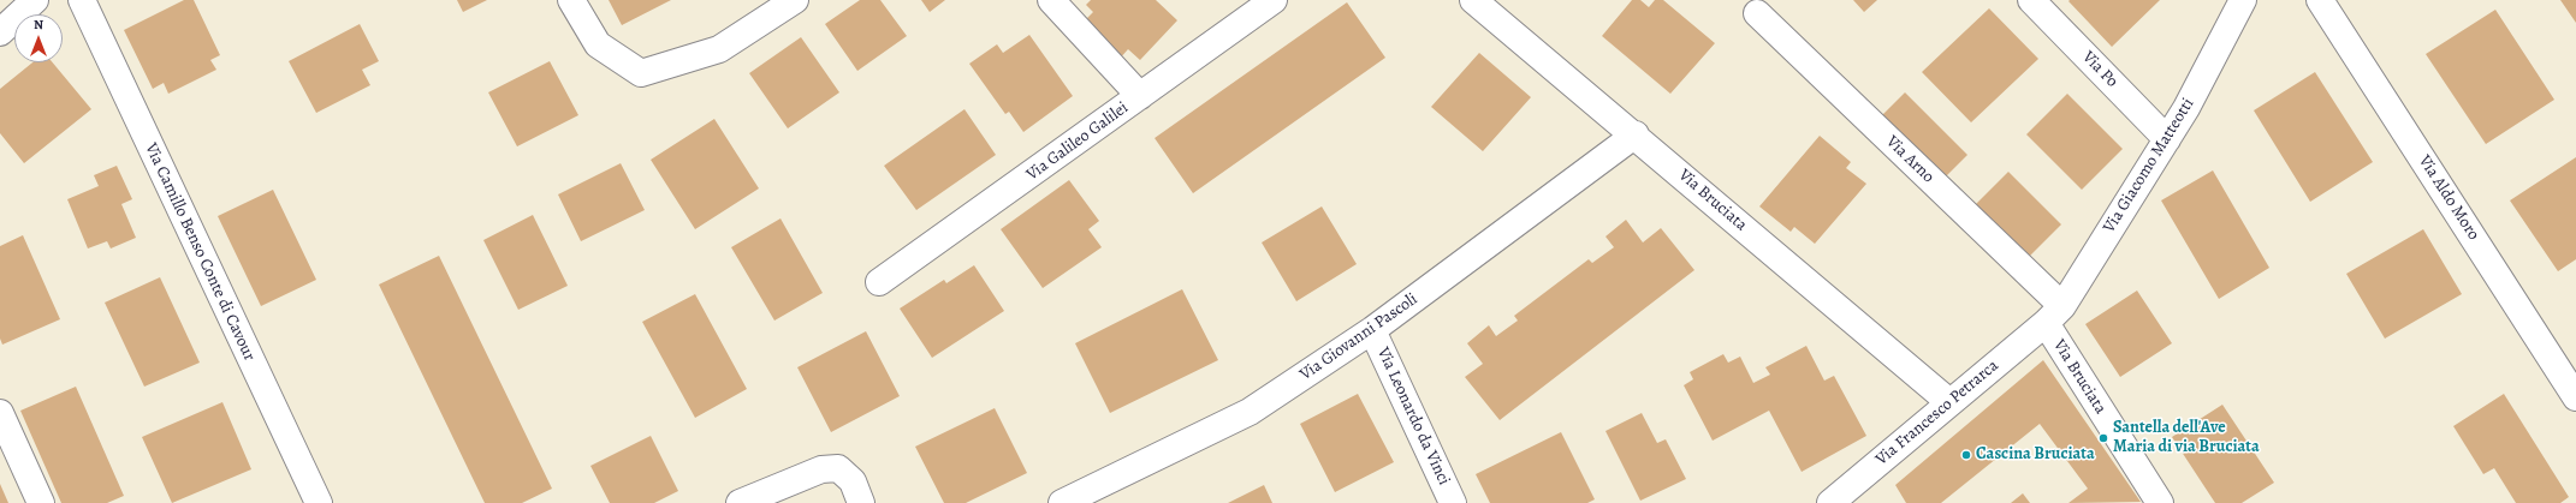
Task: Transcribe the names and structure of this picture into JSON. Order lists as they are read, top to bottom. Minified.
{"streets":{"street":["Via Po","Via Galileo Galilei","Via Arno","Via Giacomo Matteotti","Via Aldo Moro","Via Bruciata","Via Camillo Benso Conte di Cavour","Via Giovanni Pascoli","Via Francesco Petrarca","Via Leonardo da Vinci"]},"crossings":[["Via Po","Via Giacomo Matteotti"],["Via Arno","Via Giacomo Matteotti"],["Via Arno","Via Bruciata"],["Via Arno","Via Francesco Petrarca"],["Via Giacomo Matteotti","Via Bruciata"],["Via Giacomo Matteotti","Via Francesco Petrarca"],["Via Bruciata","Via Giovanni Pascoli"],["Via Bruciata","Via Francesco Petrarca"],["Via Giovanni Pascoli","Via Leonardo da Vinci"]],"places":["Santella dell'Ave Maria di via Bruciata","Cascina Bruciata"],"north":"top"}
